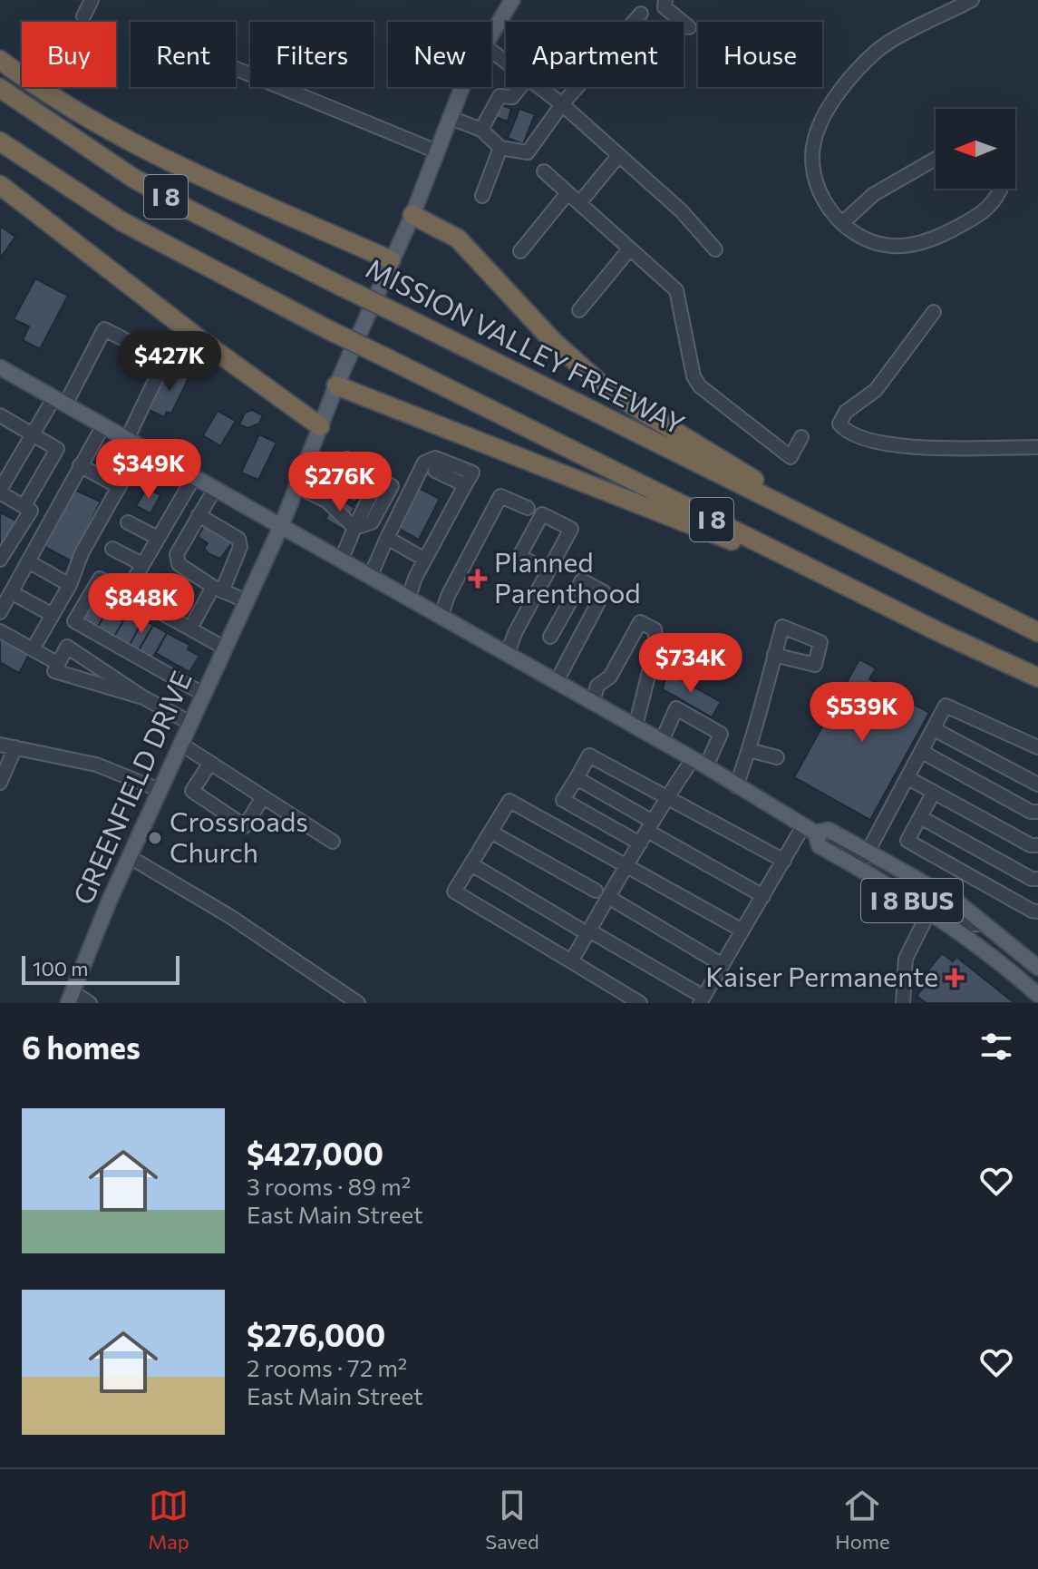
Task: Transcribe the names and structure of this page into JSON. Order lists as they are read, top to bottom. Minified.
{"streets":{"highway":["I 8","MISSION VALLEY FREEWAY"],"main road":["GREENFIELD DRIVE","I 8 BUS"]},"crossings":[["GREENFIELD DRIVE","I 8 BUS"]],"places":{"health":["Planned Parenthood","Kaiser Permanente"],"other":["Crossroads Church"]},"scale_bar":"100 m","north":"left","page":{"chip":["Buy","Rent","Filters","New","Apartment","House"],"price":["$427K","$349K","$276K","$848K","$734K","$539K"],"scale":"100 m","heading":"6 homes","list":[{"name":"$427,000","note":"3 rooms · 89 m² · East Main Street"},{"name":"$276,000","note":"2 rooms · 72 m² · East Main Street"}],"tabs":["Map","Saved","Home"]}}
